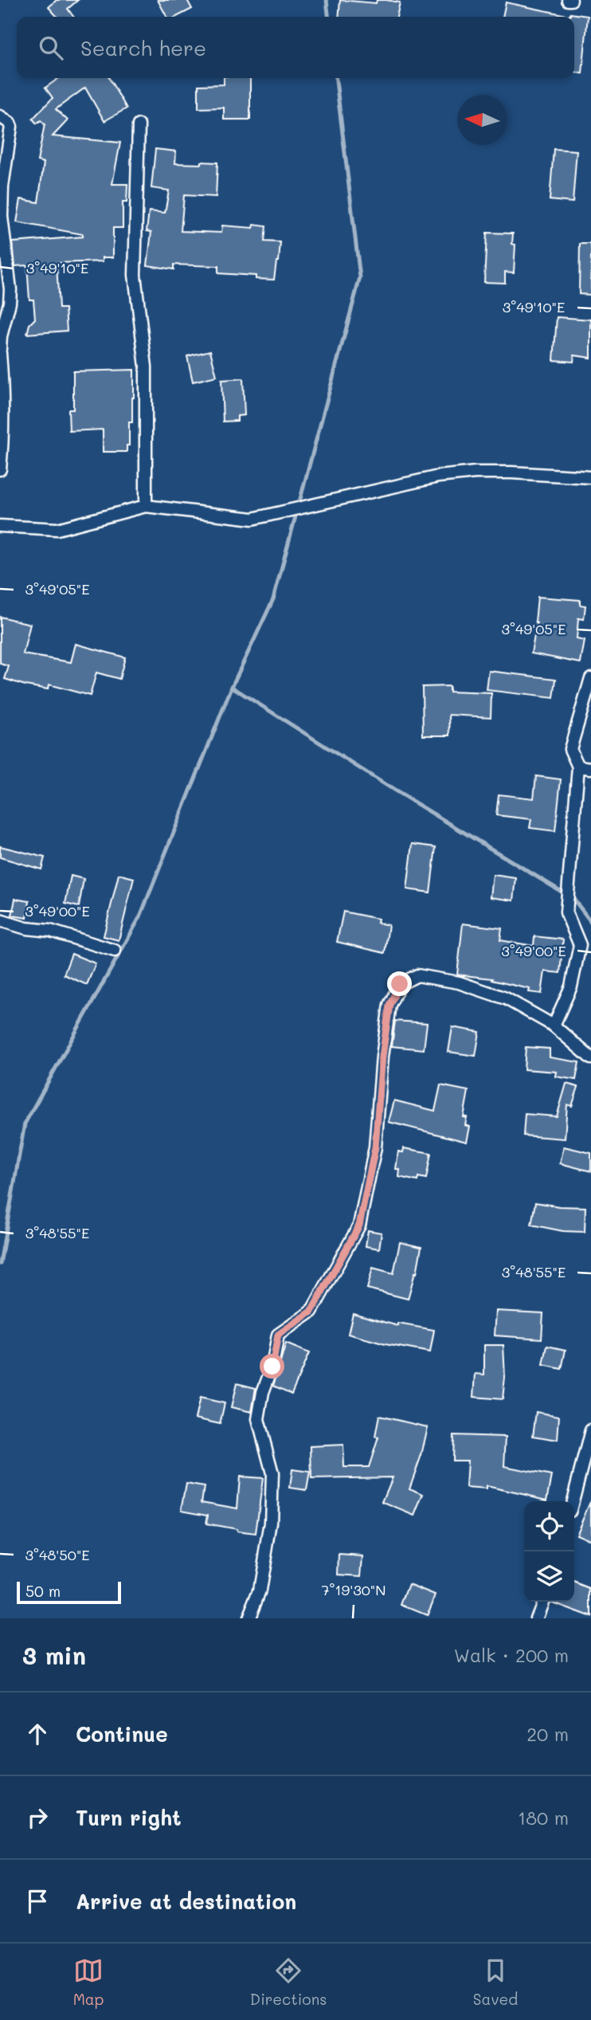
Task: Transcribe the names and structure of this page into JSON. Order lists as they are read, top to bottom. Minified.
{"scale_bar":"50 m","north":"left","page":{"search":"Search here","scale":"50 m","heading":["3 min","Walk · 200 m"],"list":[["Continue","20 m"],["Turn right","180 m"],"Arrive at destination"],"nav":["Map","Directions","Saved"]},"coordinates":["3°49'10\"E","3°49'05\"E","3°49'00\"E","3°48'55\"E","3°48'50\"E","7°19'30\"N"]}
